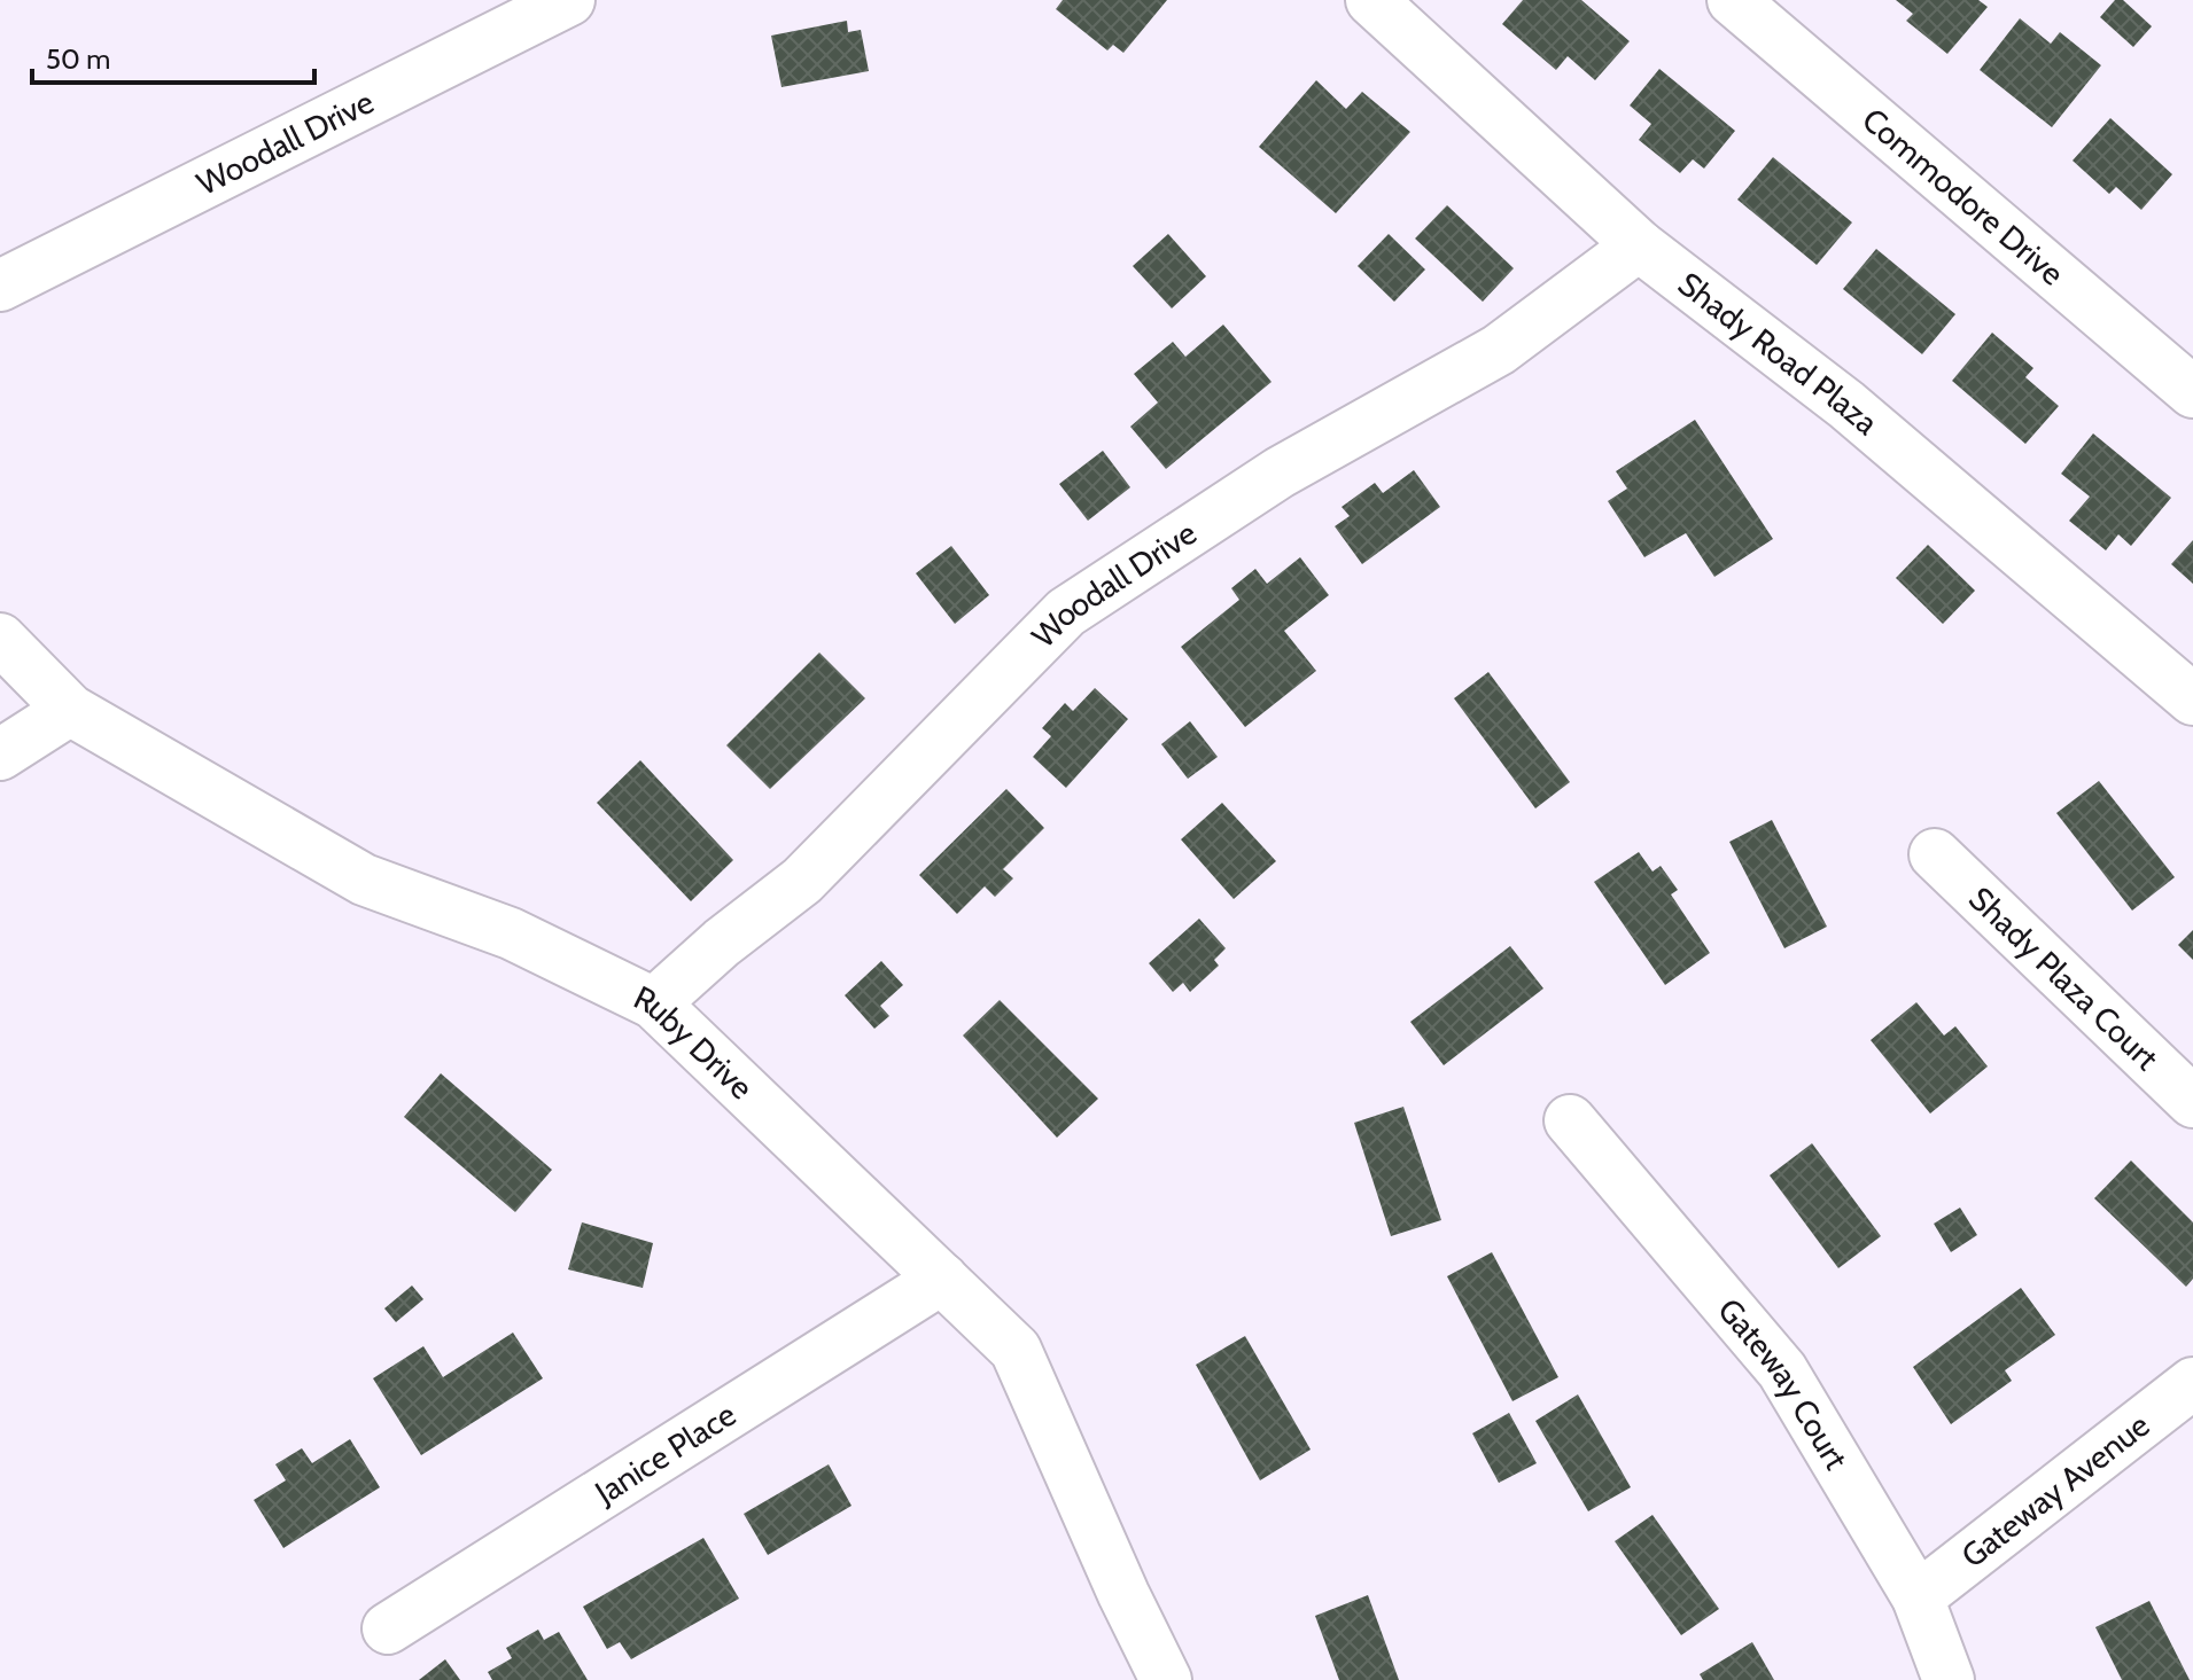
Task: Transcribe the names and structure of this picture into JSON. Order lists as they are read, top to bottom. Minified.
{"streets":{"street":["Woodall Drive","Commodore Drive","Shady Road Plaza","Shady Plaza Court","Ruby Drive","Gateway Court","Janice Place","Gateway Avenue"]},"crossings":[["Woodall Drive","Shady Road Plaza"],["Woodall Drive","Ruby Drive"],["Ruby Drive","Janice Place"],["Gateway Court","Gateway Avenue"]],"scale_bar":"50 m"}
